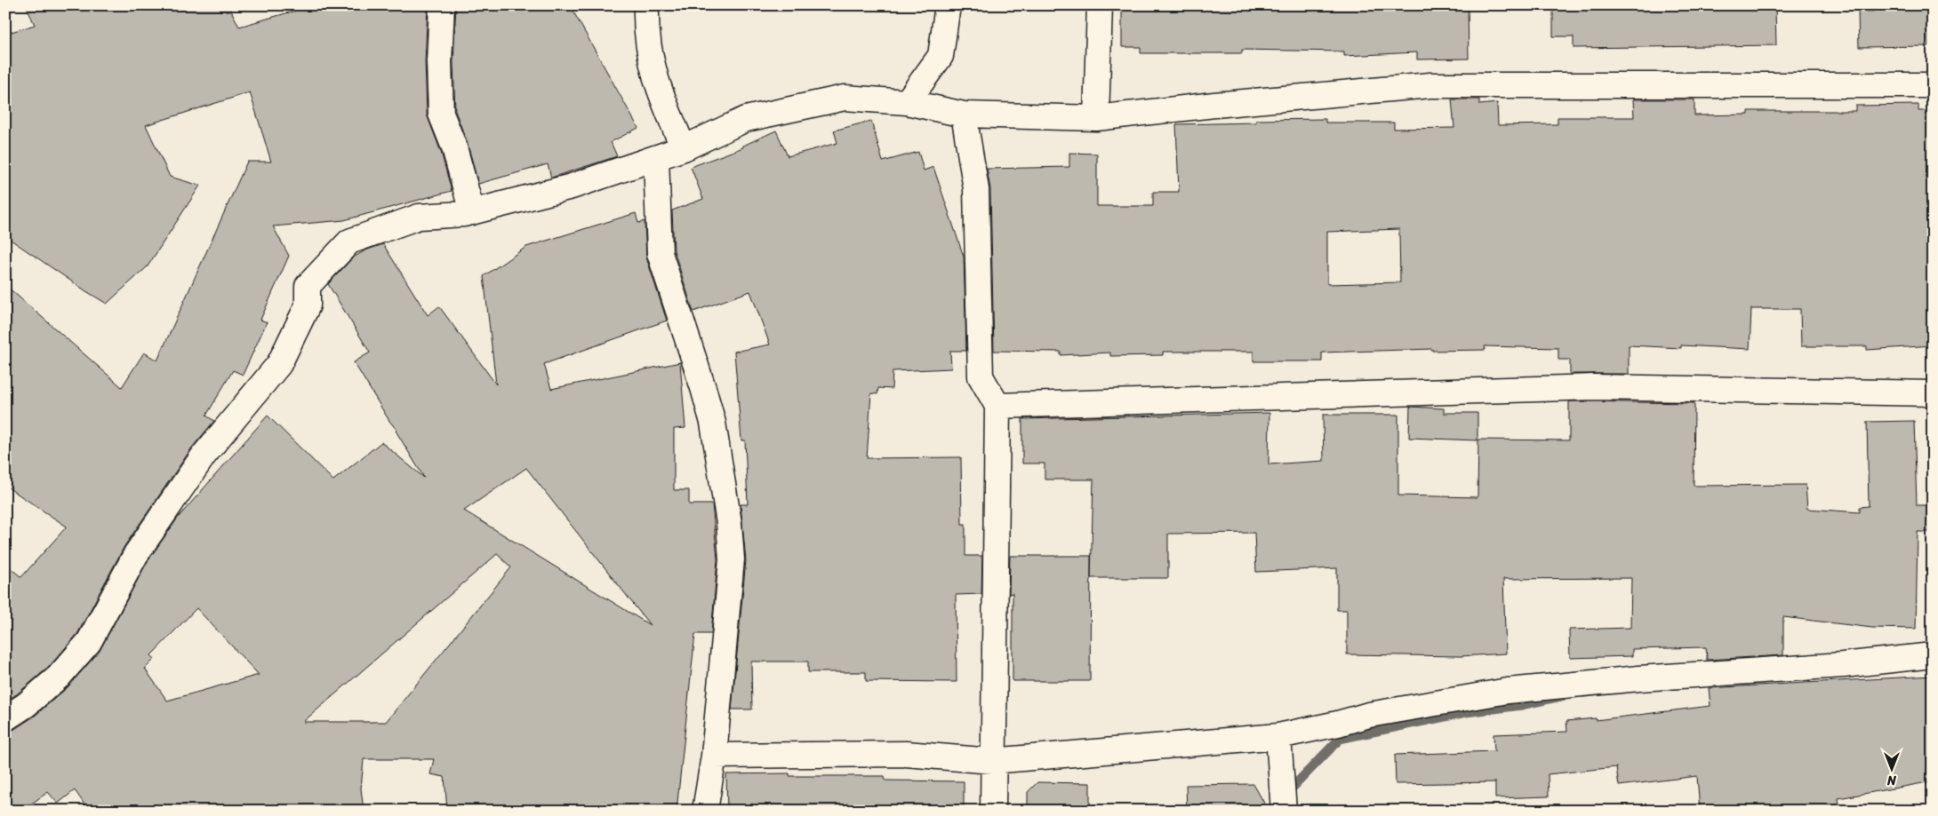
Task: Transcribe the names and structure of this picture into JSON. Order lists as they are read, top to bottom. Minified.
{"north":"bottom"}
